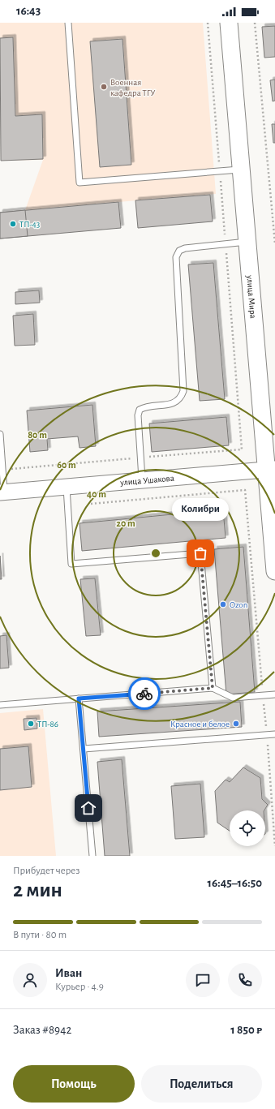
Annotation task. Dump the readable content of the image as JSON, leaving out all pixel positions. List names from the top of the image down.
{
  "streets": {
    "main road": ["улица Мира"],
    "street": ["улица Ушакова"]
  },
  "crossings": [
    ["улица Мира", "улица Ушакова"]
  ],
  "places": [
    "Военная кафедра ТГУ",
    "ТП-43",
    "Колибри",
    "Ozon",
    "ТП-86",
    "Красное и белое"
  ],
  "page": {
    "status": "16:43",
    "bubble": "Колибри",
    "heading": ["2 мин", "Прибудет через", "16:45–16:50"],
    "panel": [
      "Иван",
      "Курьер · 4.9",
      "Заказ #8942",
      "1 850 ₽"
    ],
    "bar": "В пути · 80 m",
    "buttons": ["Помощь", "Поделиться"]
  },
  "rings": [
    "80 m",
    "60 m",
    "40 m",
    "20 m"
  ]
}
